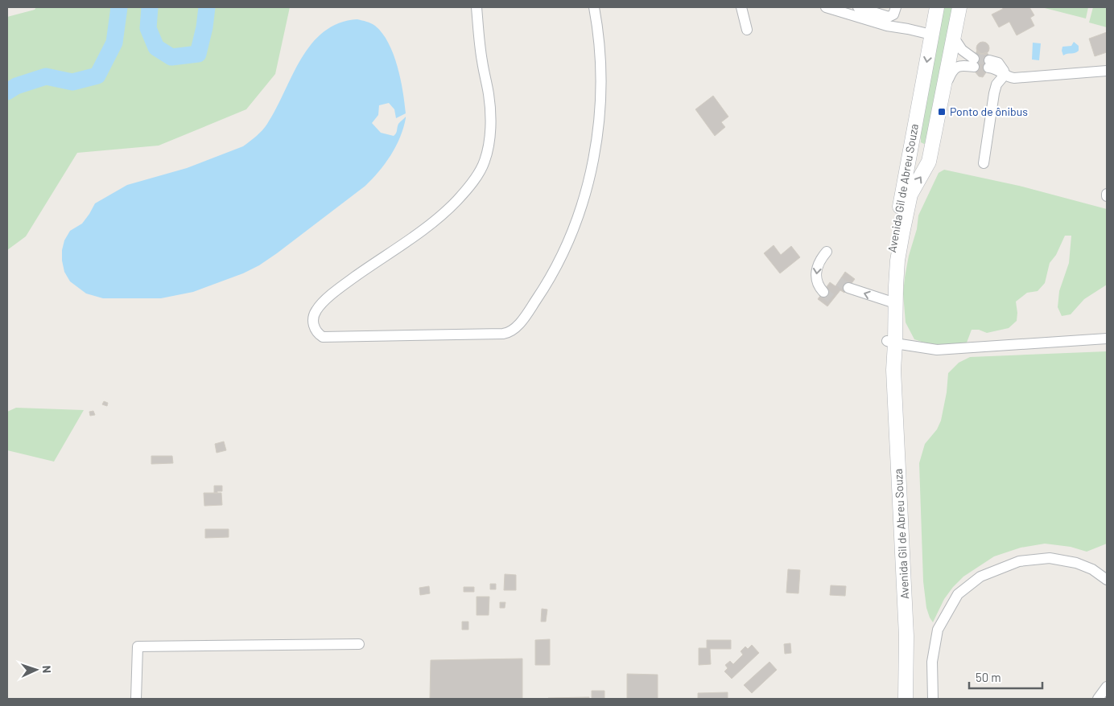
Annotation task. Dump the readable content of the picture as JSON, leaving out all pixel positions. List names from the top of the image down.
{
  "streets": {
    "street": ["Avenida Gil de Abreu Souza"]
  },
  "places": {
    "transit": ["Ponto de ônibus"]
  },
  "scale_bar": "50 m",
  "north": "right"
}
